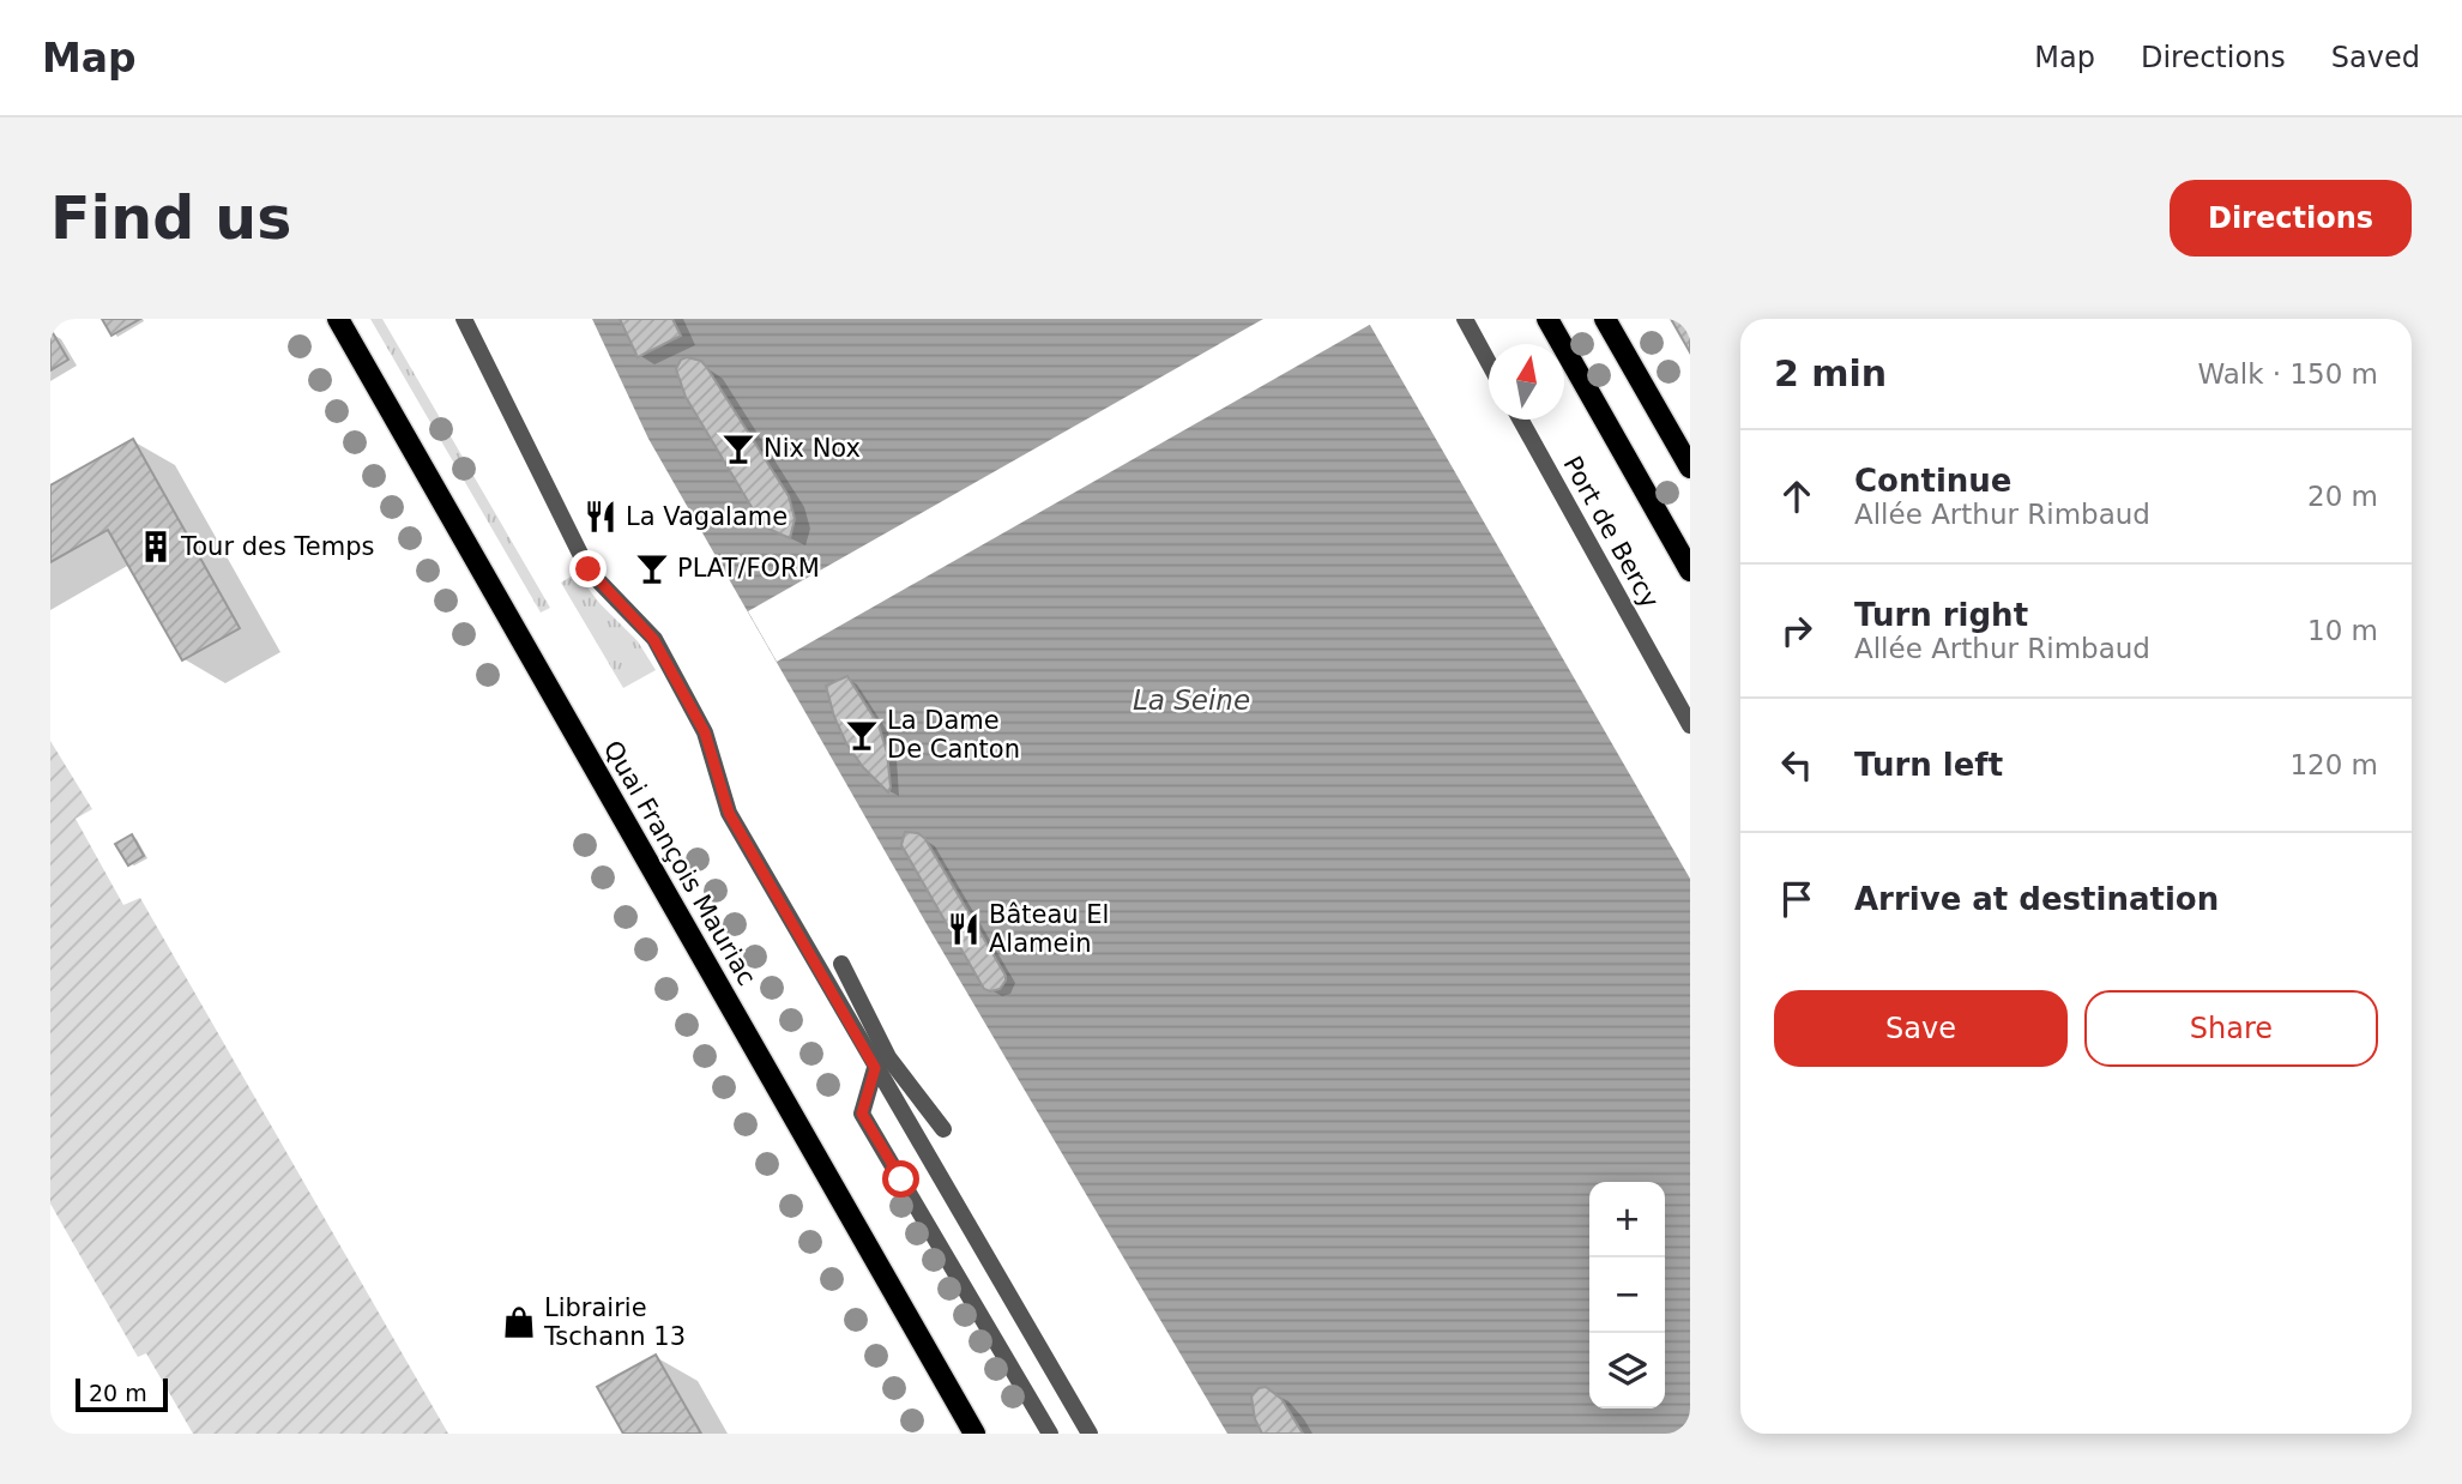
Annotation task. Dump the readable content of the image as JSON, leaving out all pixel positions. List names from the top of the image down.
{
  "streets": {
    "main road": ["Quai François Mauriac"],
    "street": ["Port de Bercy"]
  },
  "water": ["La Seine"],
  "places": {
    "bar": ["Nix Nox", "PLAT/FORM", "La Dame De Canton"],
    "restaurant": ["La Vagalame", "Bâteau El Alamein"],
    "building": ["Tour des Temps"],
    "shop": ["Librairie Tschann 13"]
  },
  "scale_bar": "20 m",
  "north": "top",
  "page": {
    "header": "Map",
    "nav": ["Map", "Directions", "Saved"],
    "buttons": [
      "Directions",
      ["Save", "Share"]
    ],
    "title": "Find us",
    "heading": ["2 min", "Walk · 150 m"],
    "list": [
      ["Continue", "Allée Arthur Rimbaud", "20 m"],
      ["Turn right", "Allée Arthur Rimbaud", "10 m"],
      ["Turn left", "120 m"],
      "Arrive at destination"
    ],
    "map_buttons": ["+", "−"],
    "scale": "20 m"
  }
}
